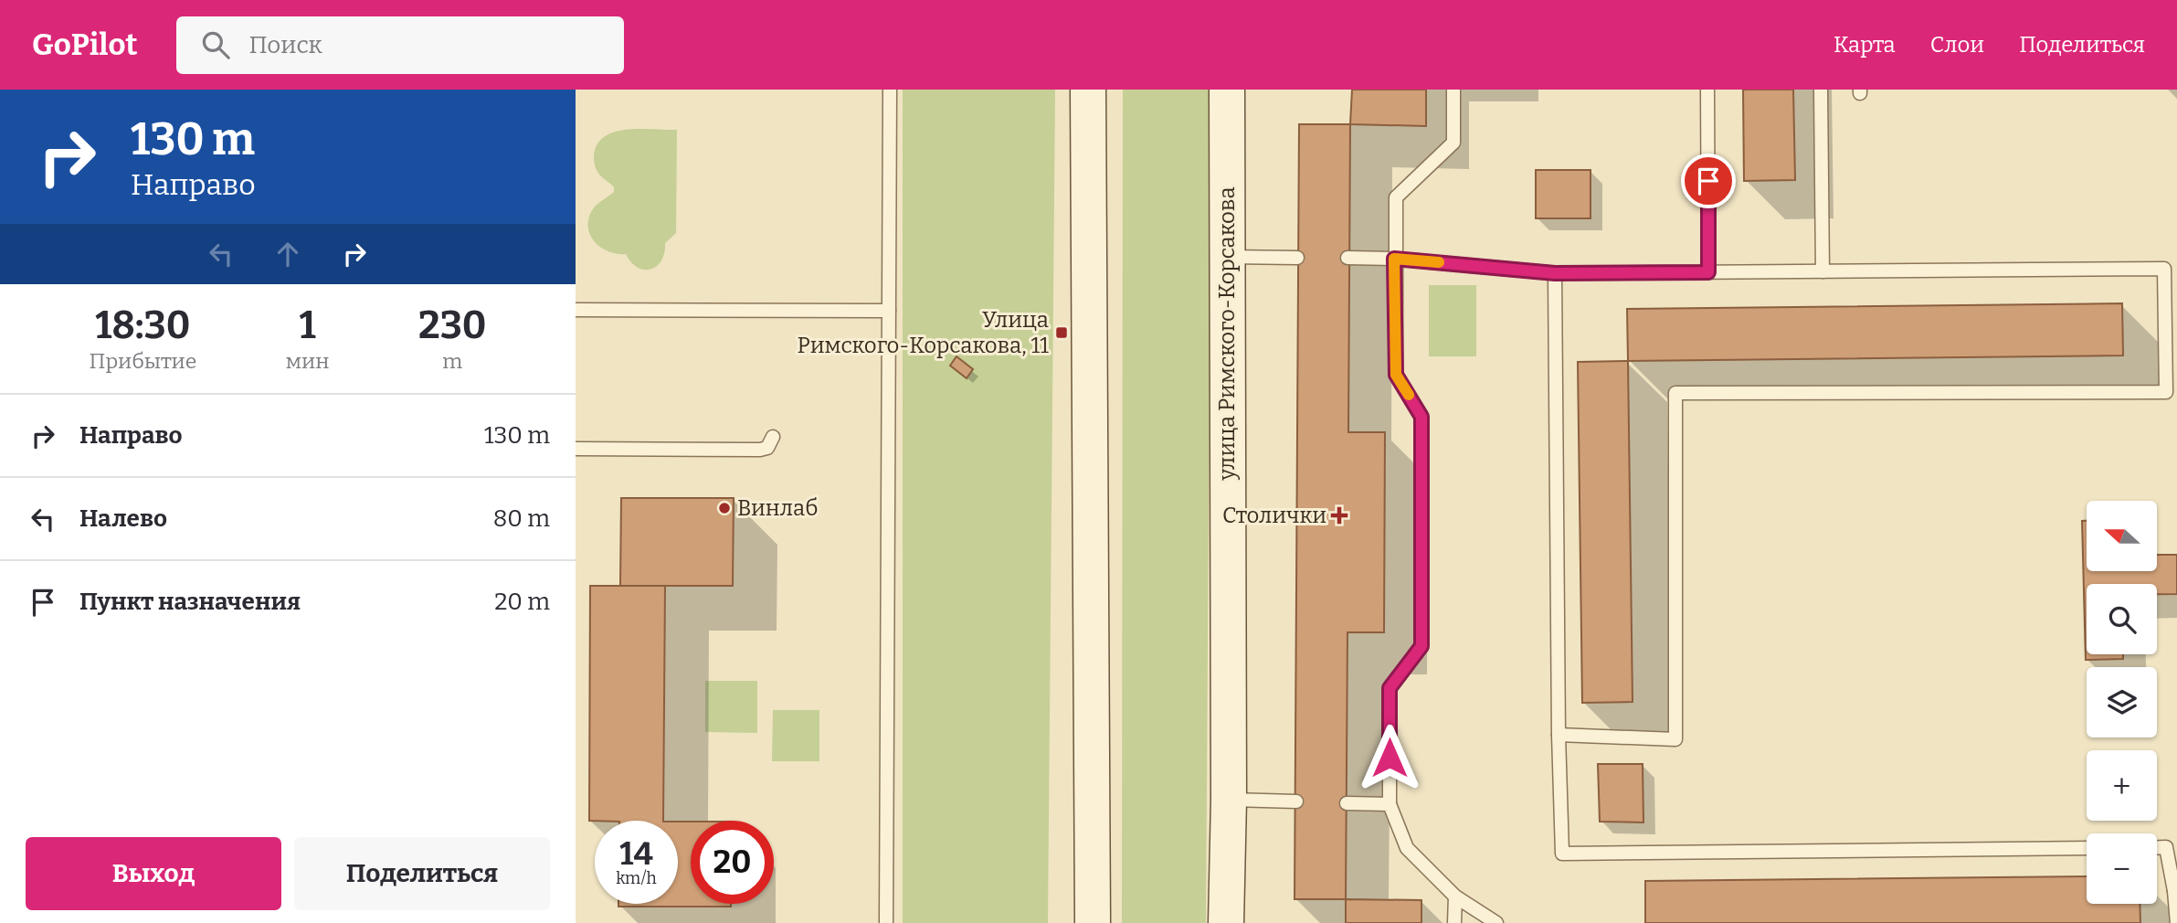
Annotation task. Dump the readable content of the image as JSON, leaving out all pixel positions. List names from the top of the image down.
{
  "streets": {
    "street": ["улица Римского-Корсакова"]
  },
  "places": {
    "transit": ["Улица Римского-Корсакова, 11"],
    "other": ["Винлаб"],
    "health": ["Столички"]
  },
  "north": "left",
  "page": {
    "header": "GoPilot",
    "search": "Поиск",
    "nav": ["Карта", "Слои", "Поделиться"],
    "turn": ["130 m", "Направо"],
    "eta": [
      "18:30",
      "Прибытие",
      "1",
      "мин",
      "230",
      "m"
    ],
    "list": [
      {
        "name": "Направо",
        "value": "130 m"
      },
      {
        "name": "Налево",
        "value": "80 m"
      },
      {
        "name": "Пункт назначения",
        "value": "20 m"
      }
    ],
    "map_buttons": ["+", "−"],
    "speed": "14 km/h",
    "limit": "20",
    "buttons": ["Выход", "Поделиться"]
  }
}
